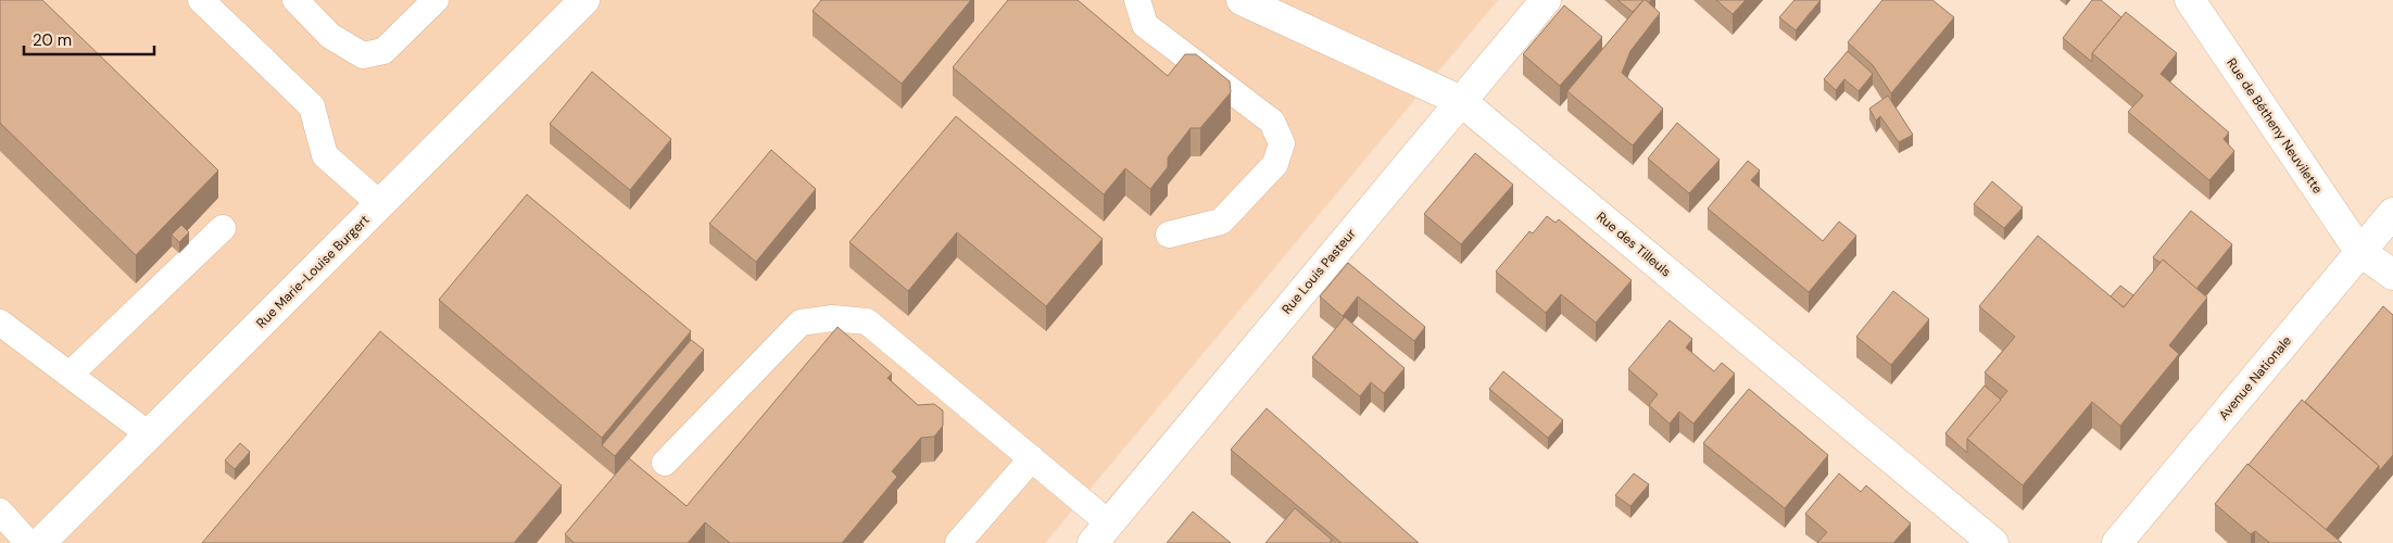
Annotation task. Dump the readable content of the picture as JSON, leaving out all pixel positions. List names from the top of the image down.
{
  "streets": {
    "street": [
      "Rue de Bétheny Neuvilette",
      "Rue des Tilleuls",
      "Rue Marie-Louise Burgert",
      "Rue Louis Pasteur",
      "Avenue Nationale"
    ]
  },
  "crossings": [
    ["Rue de Bétheny Neuvilette", "Avenue Nationale"],
    ["Rue des Tilleuls", "Rue Louis Pasteur"]
  ],
  "scale_bar": "20 m"
}
